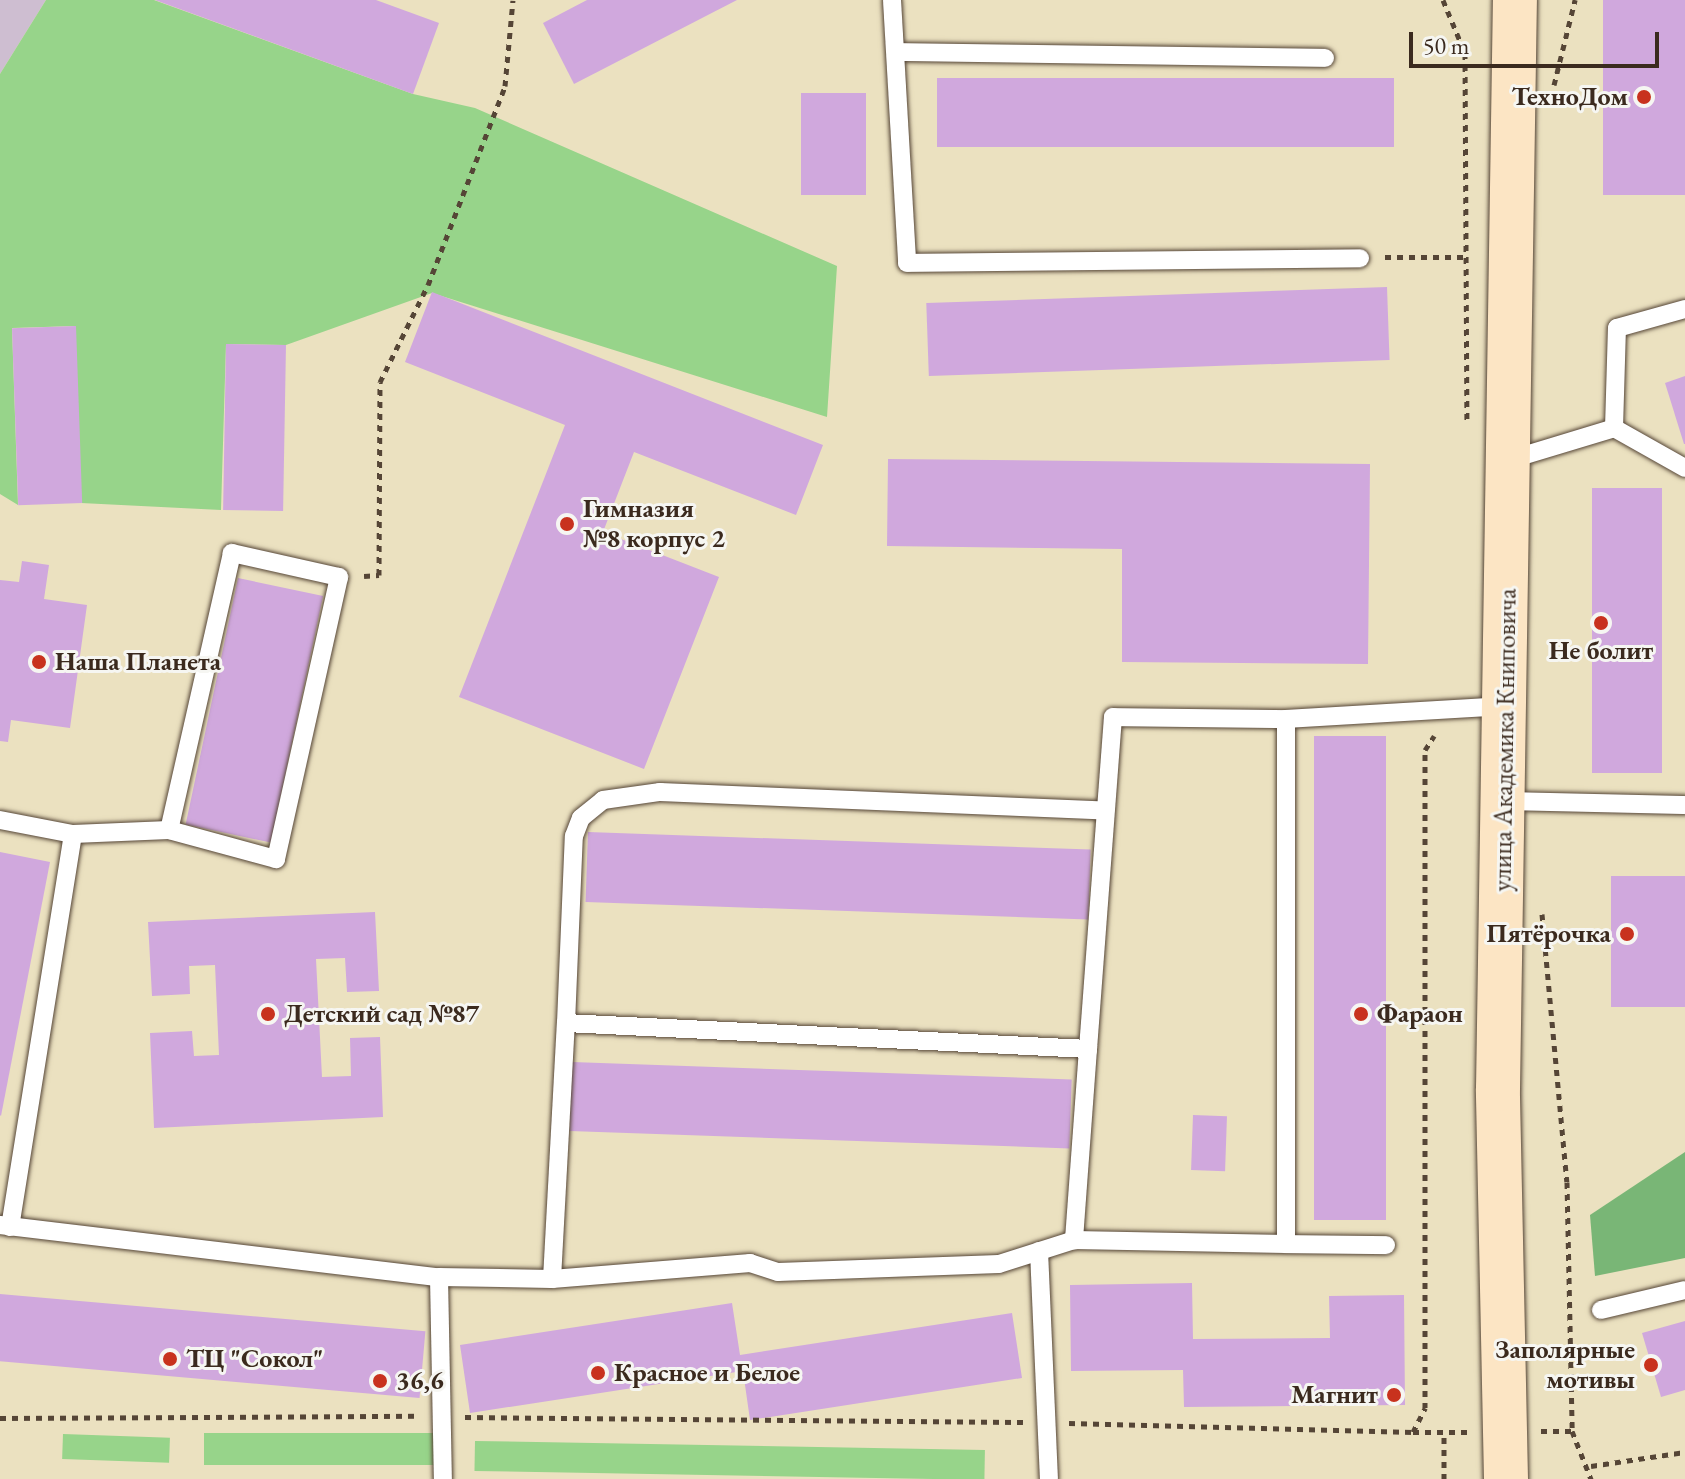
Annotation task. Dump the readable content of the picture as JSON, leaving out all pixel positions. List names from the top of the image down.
{
  "streets": {
    "main road": ["улица Академика Книповича"]
  },
  "places": [
    "ТехноДом",
    "Гимназия №8 корпус 2",
    "Не болит",
    "Наша Планета",
    "Пятёрочка",
    "Детский сад №87",
    "Фараон",
    "ТЦ \"Сокол\"",
    "Заполярные мотивы",
    "Красное и Белое",
    "36,6",
    "Магнит"
  ],
  "scale_bar": "50 m"
}
